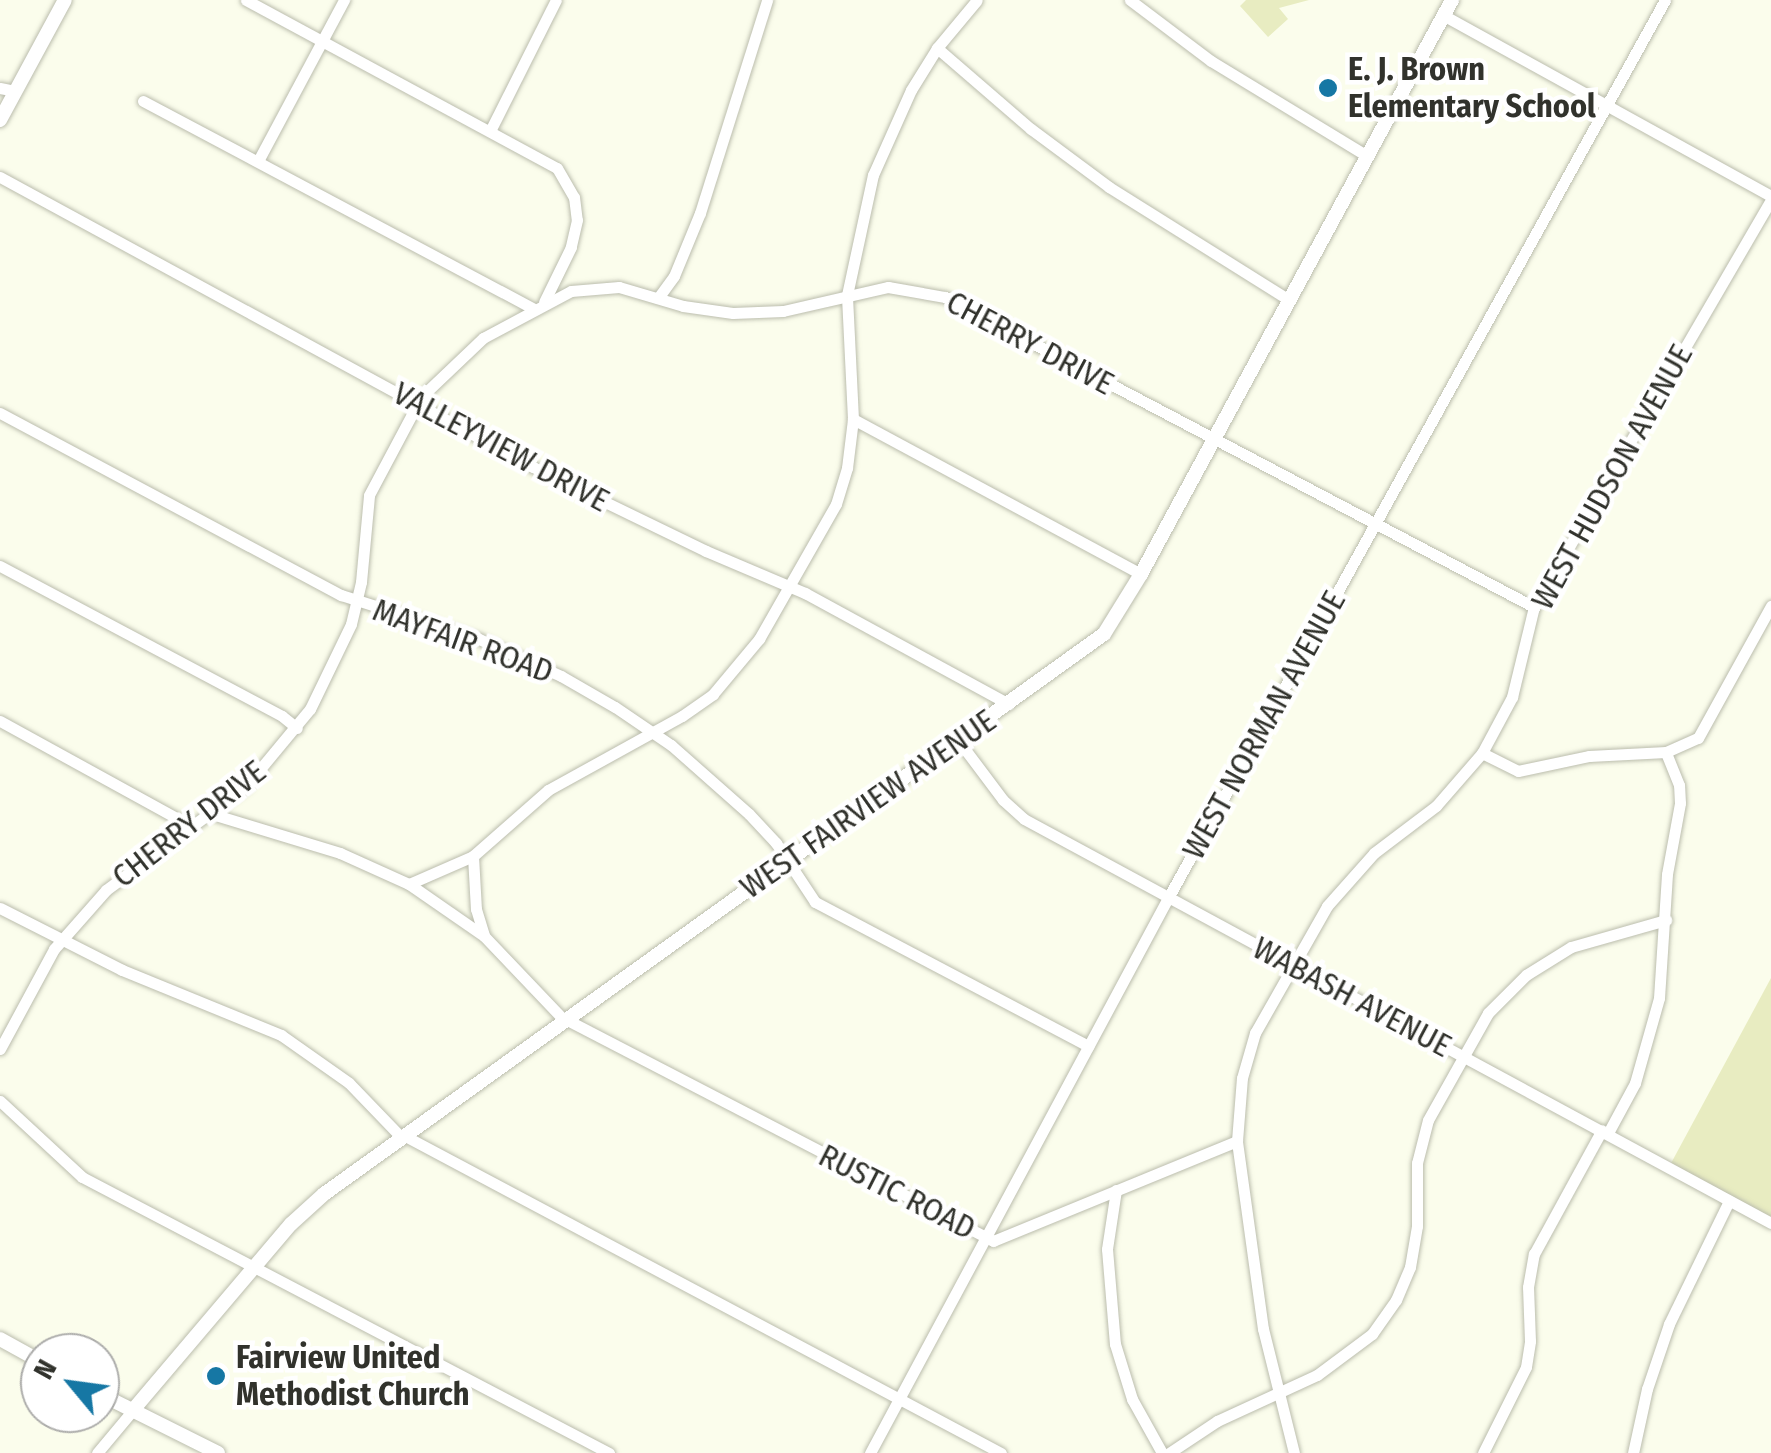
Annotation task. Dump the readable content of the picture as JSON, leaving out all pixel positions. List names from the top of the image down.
{
  "streets": {
    "street": [
      "CHERRY DRIVE",
      "VALLEYVIEW DRIVE",
      "WEST HUDSON AVENUE",
      "MAYFAIR ROAD",
      "WEST NORMAN AVENUE",
      "WEST FAIRVIEW AVENUE",
      "WABASH AVENUE",
      "RUSTIC ROAD"
    ]
  },
  "crossings": [
    ["CHERRY DRIVE", "VALLEYVIEW DRIVE"],
    ["CHERRY DRIVE", "WEST HUDSON AVENUE"],
    ["CHERRY DRIVE", "MAYFAIR ROAD"],
    ["CHERRY DRIVE", "WEST NORMAN AVENUE"],
    ["CHERRY DRIVE", "WEST FAIRVIEW AVENUE"],
    ["CHERRY DRIVE", "RUSTIC ROAD"],
    ["VALLEYVIEW DRIVE", "WEST FAIRVIEW AVENUE"],
    ["WEST HUDSON AVENUE", "WABASH AVENUE"],
    ["WEST HUDSON AVENUE", "RUSTIC ROAD"],
    ["MAYFAIR ROAD", "WEST NORMAN AVENUE"],
    ["MAYFAIR ROAD", "WEST FAIRVIEW AVENUE"],
    ["WEST NORMAN AVENUE", "WABASH AVENUE"],
    ["WEST NORMAN AVENUE", "RUSTIC ROAD"],
    ["WEST FAIRVIEW AVENUE", "WABASH AVENUE"],
    ["WEST FAIRVIEW AVENUE", "RUSTIC ROAD"]
  ],
  "places": ["E. J. Brown Elementary School", "Fairview United Methodist Church"],
  "north": "top left"
}
